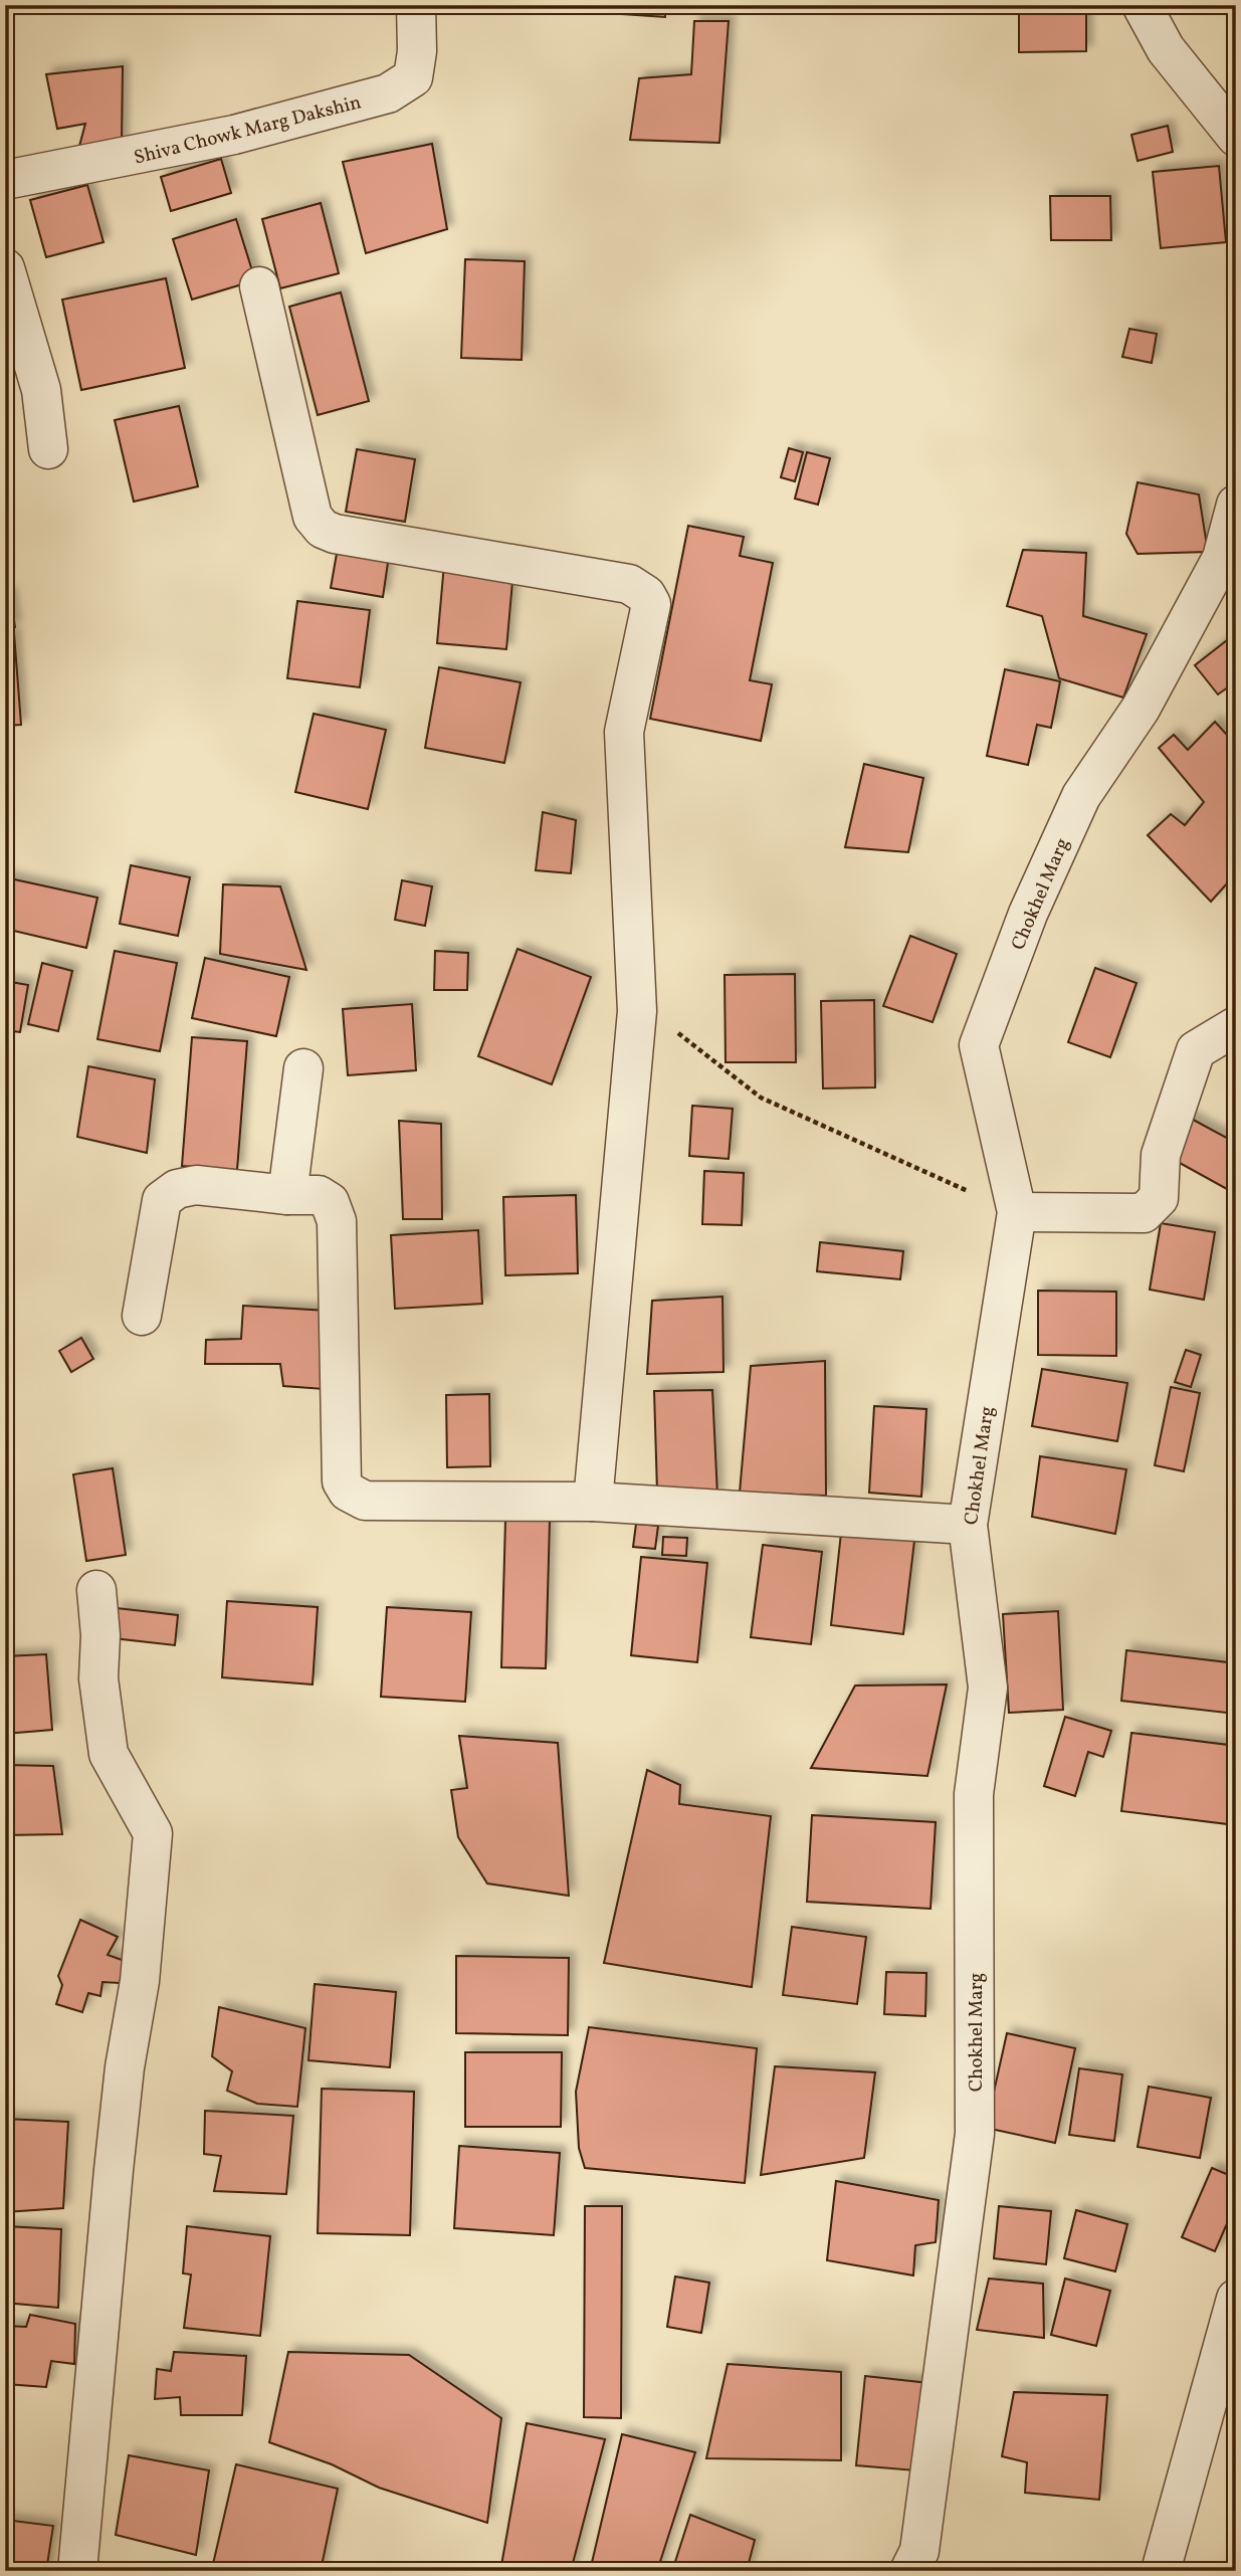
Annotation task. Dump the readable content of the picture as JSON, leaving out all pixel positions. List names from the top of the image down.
{
  "streets": {
    "street": ["Shiva Chowk Marg Dakshin", "Chokhel Marg"]
  }
}
